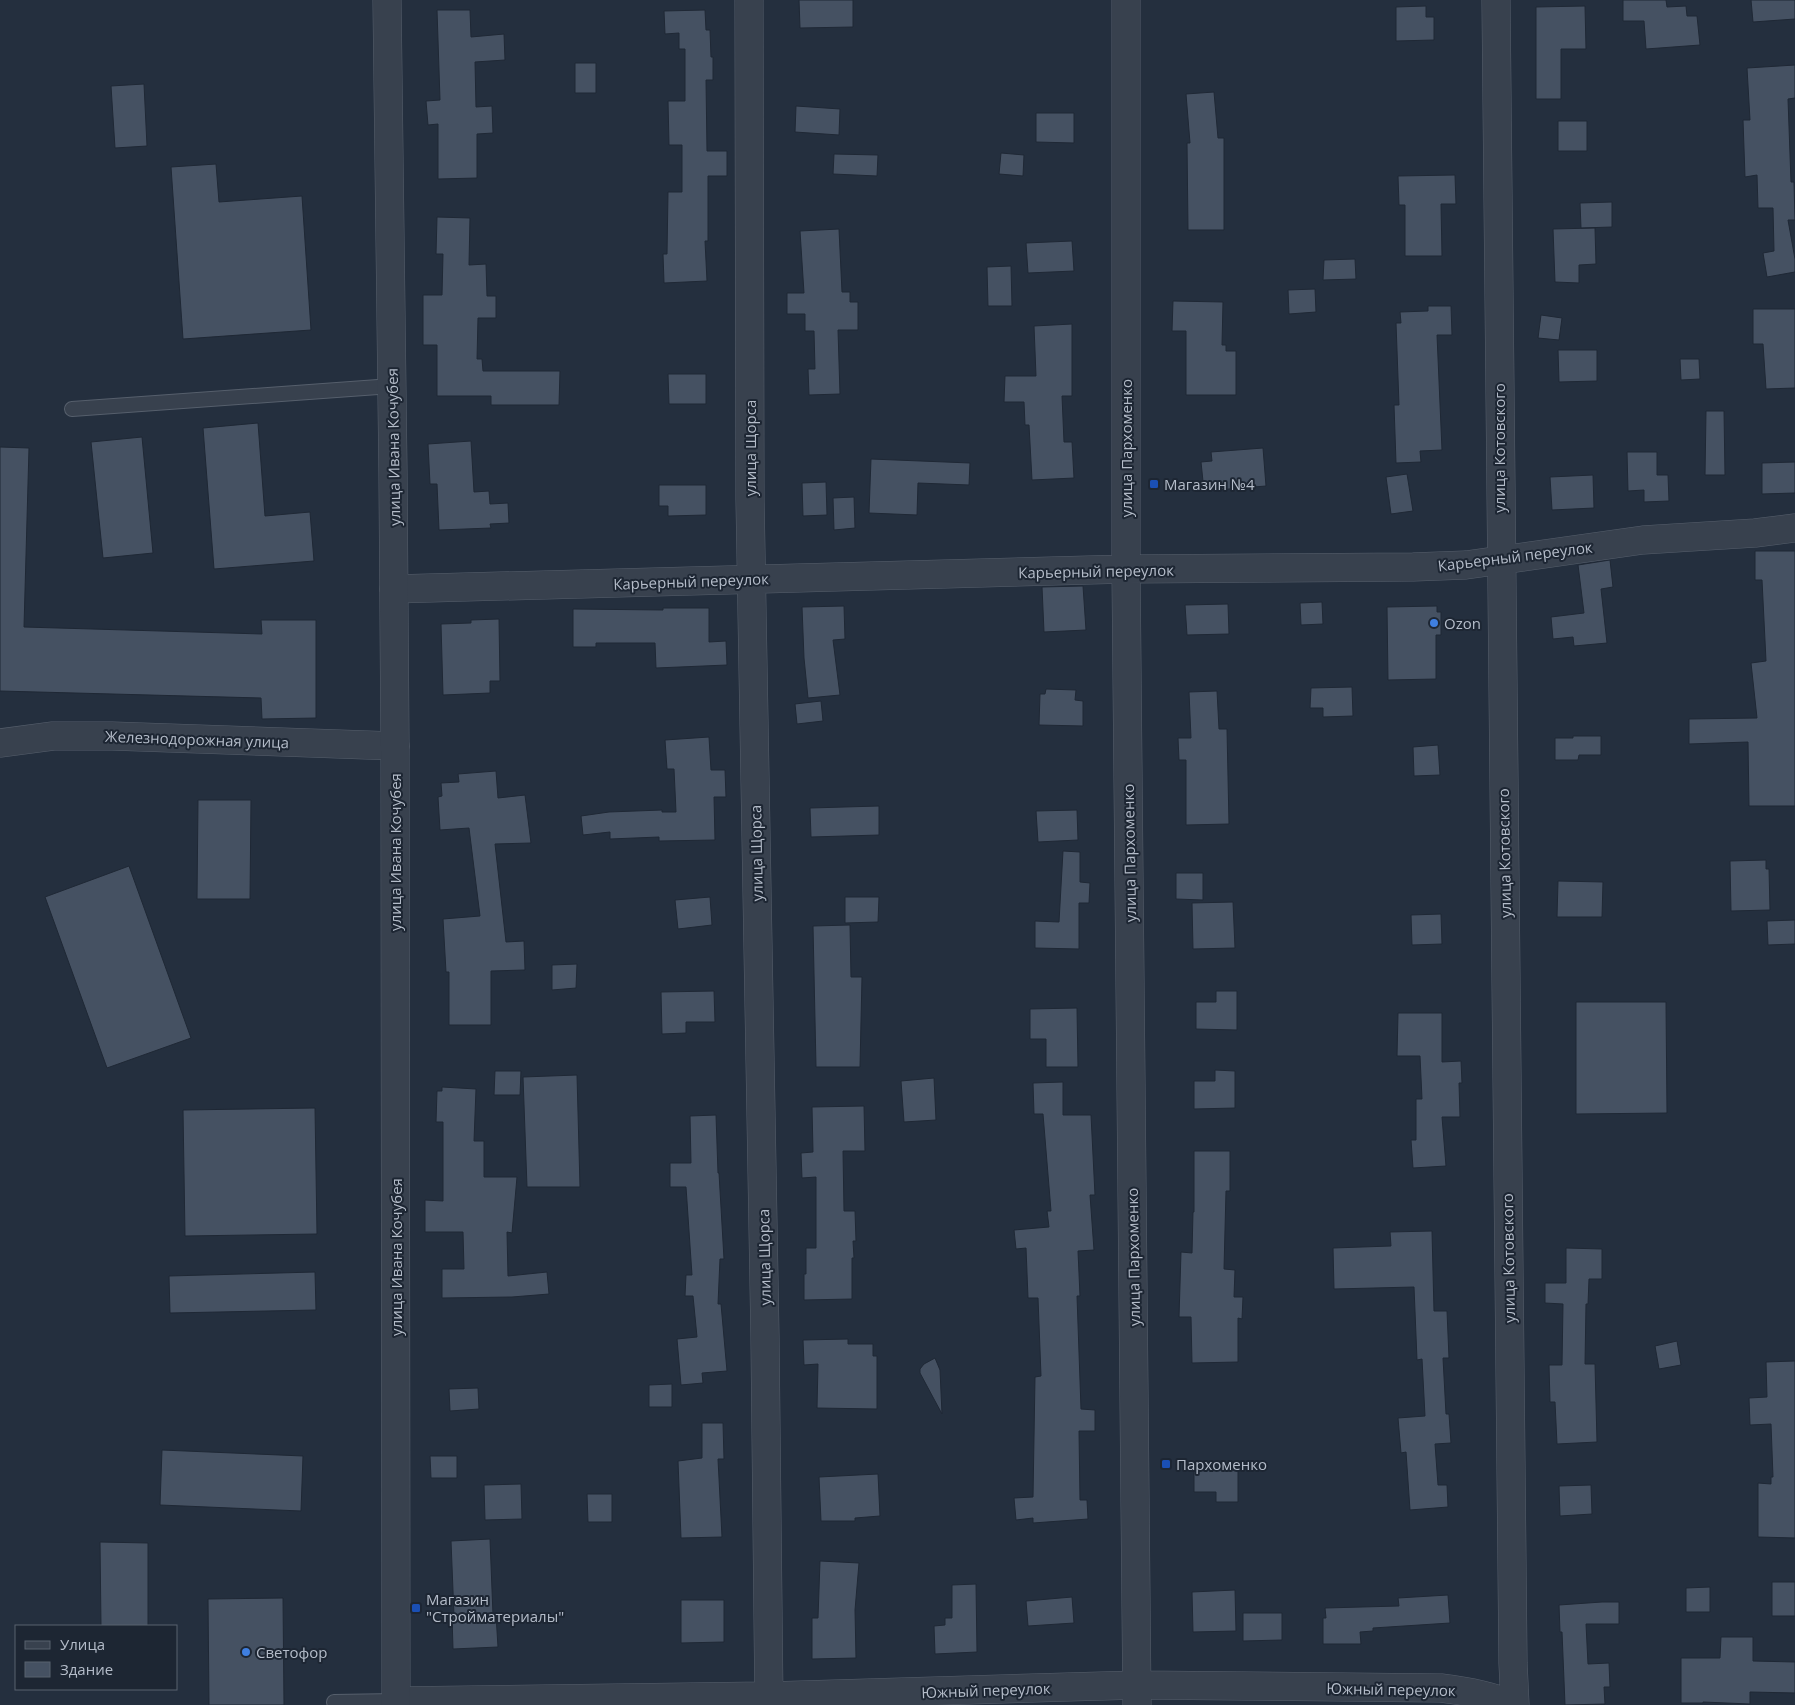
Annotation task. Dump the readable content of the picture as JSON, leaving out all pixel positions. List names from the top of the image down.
{
  "streets": {
    "street": [
      "улица Ивана Кочубея",
      "улица Щорса",
      "улица Пархоменко",
      "улица Котовского",
      "Карьерный переулок",
      "Железнодорожная улица",
      "Южный переулок"
    ]
  },
  "crossings": [
    ["улица Ивана Кочубея", "Карьерный переулок"],
    ["улица Ивана Кочубея", "Железнодорожная улица"],
    ["улица Ивана Кочубея", "Южный переулок"],
    ["улица Щорса", "Карьерный переулок"],
    ["улица Щорса", "Южный переулок"],
    ["улица Пархоменко", "Карьерный переулок"],
    ["улица Пархоменко", "Южный переулок"],
    ["улица Котовского", "Карьерный переулок"],
    ["улица Котовского", "Южный переулок"]
  ],
  "places": {
    "transit": ["Магазин №4", "Пархоменко", "Магазин \"Стройматериалы\""],
    "other": ["Ozon", "Светофор"]
  },
  "legend": ["Улица", "Здание"]
}
